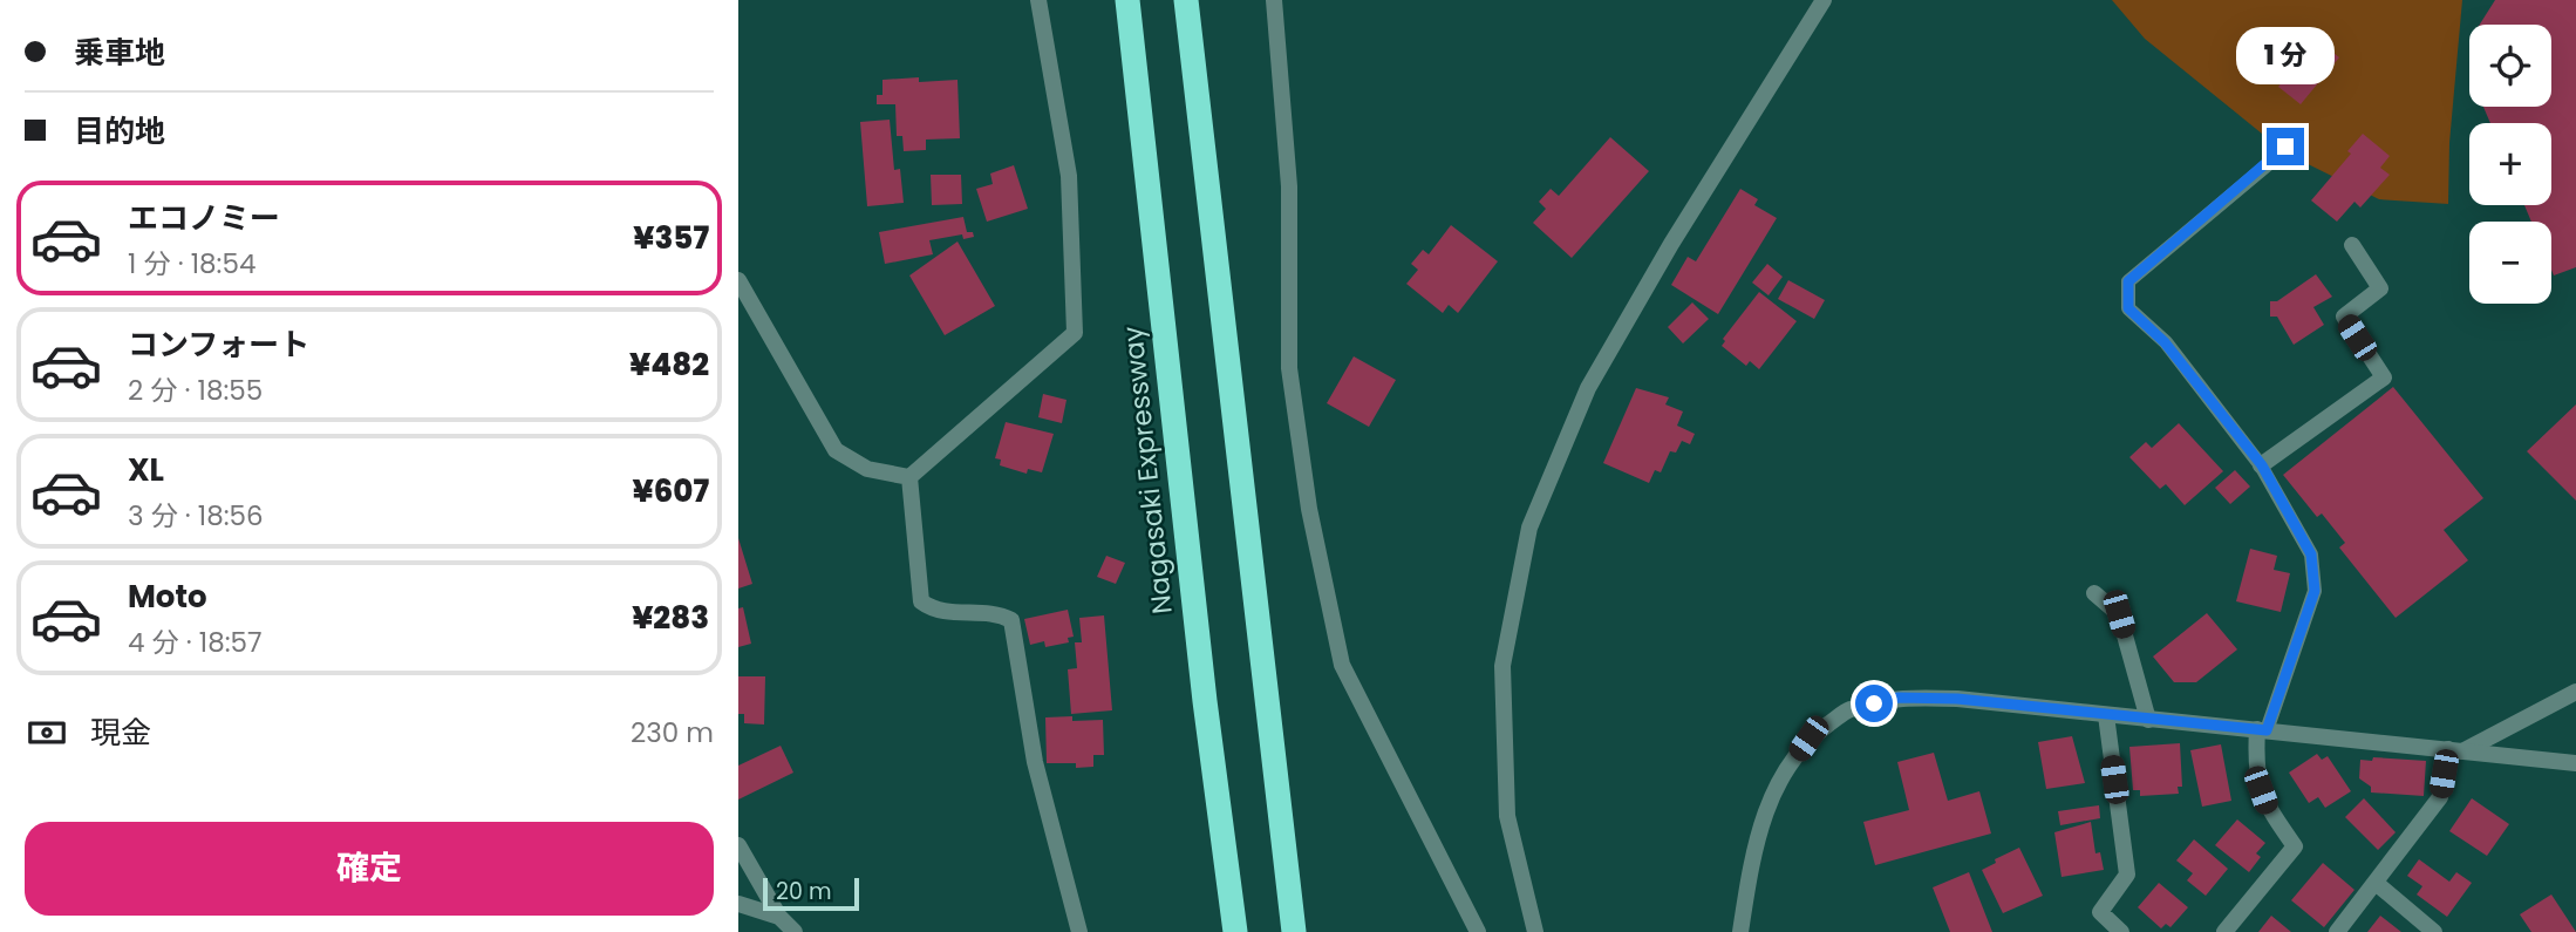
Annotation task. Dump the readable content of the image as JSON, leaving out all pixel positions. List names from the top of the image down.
{
  "streets": {
    "highway": ["Nagasaki Expressway"]
  },
  "scale_bar": "20 m",
  "page": {
    "banner": ["乗車地", "目的地"],
    "map_buttons": ["+", "−"],
    "bubble": "1 分",
    "list": [
      {
        "name": "エコノミー",
        "note": "1 分 · 18:54",
        "value": "¥357"
      },
      {
        "name": "コンフォート",
        "note": "2 分 · 18:55",
        "value": "¥482"
      },
      {
        "name": "XL",
        "note": "3 分 · 18:56",
        "value": "¥607"
      },
      {
        "name": "Moto",
        "note": "4 分 · 18:57",
        "value": "¥283"
      }
    ],
    "pay": ["現金", "230 m"],
    "buttons": "確定",
    "scale": "20 m"
  }
}
